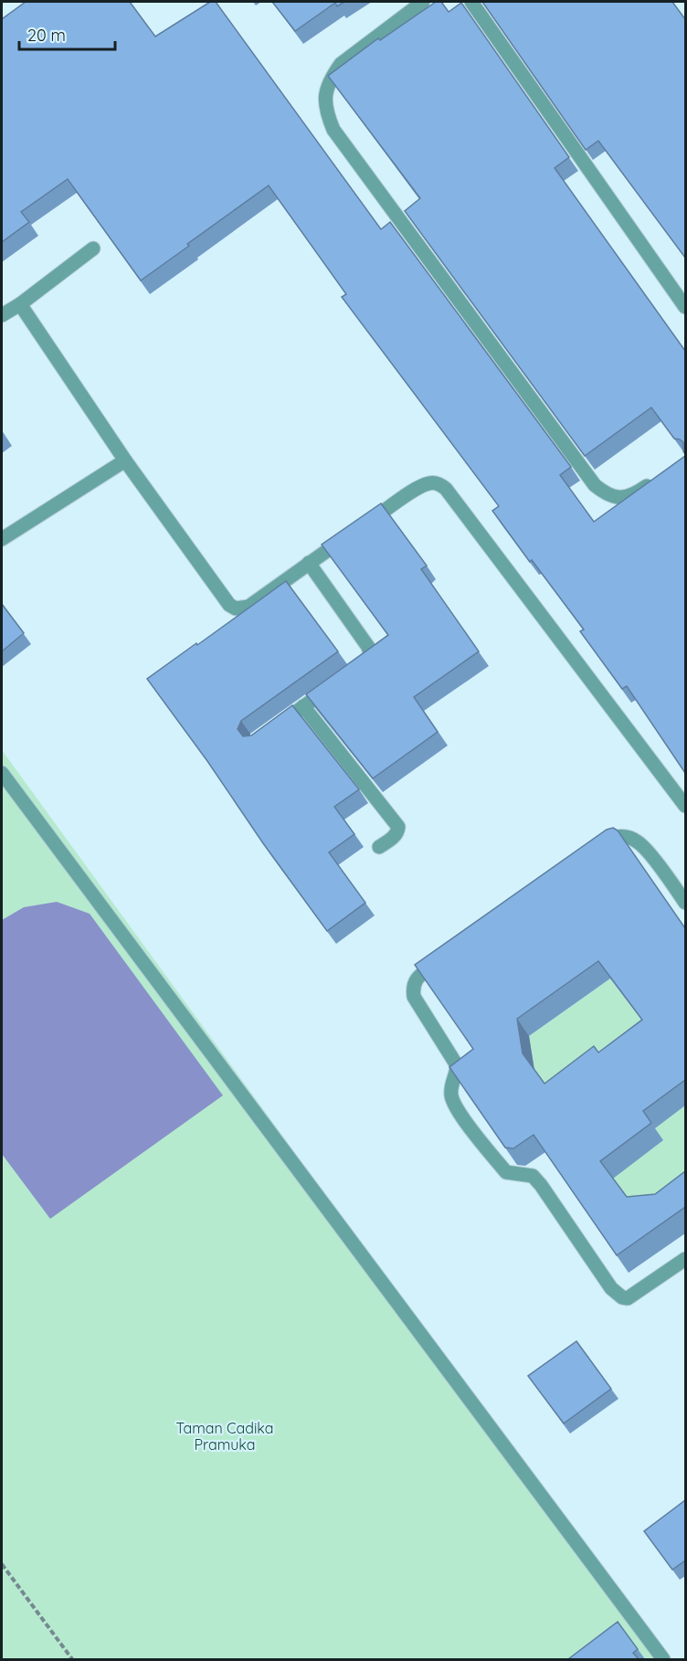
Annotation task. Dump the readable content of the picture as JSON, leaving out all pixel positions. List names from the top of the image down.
{
  "parks": ["Taman Cadika Pramuka"],
  "scale_bar": "20 m"
}
